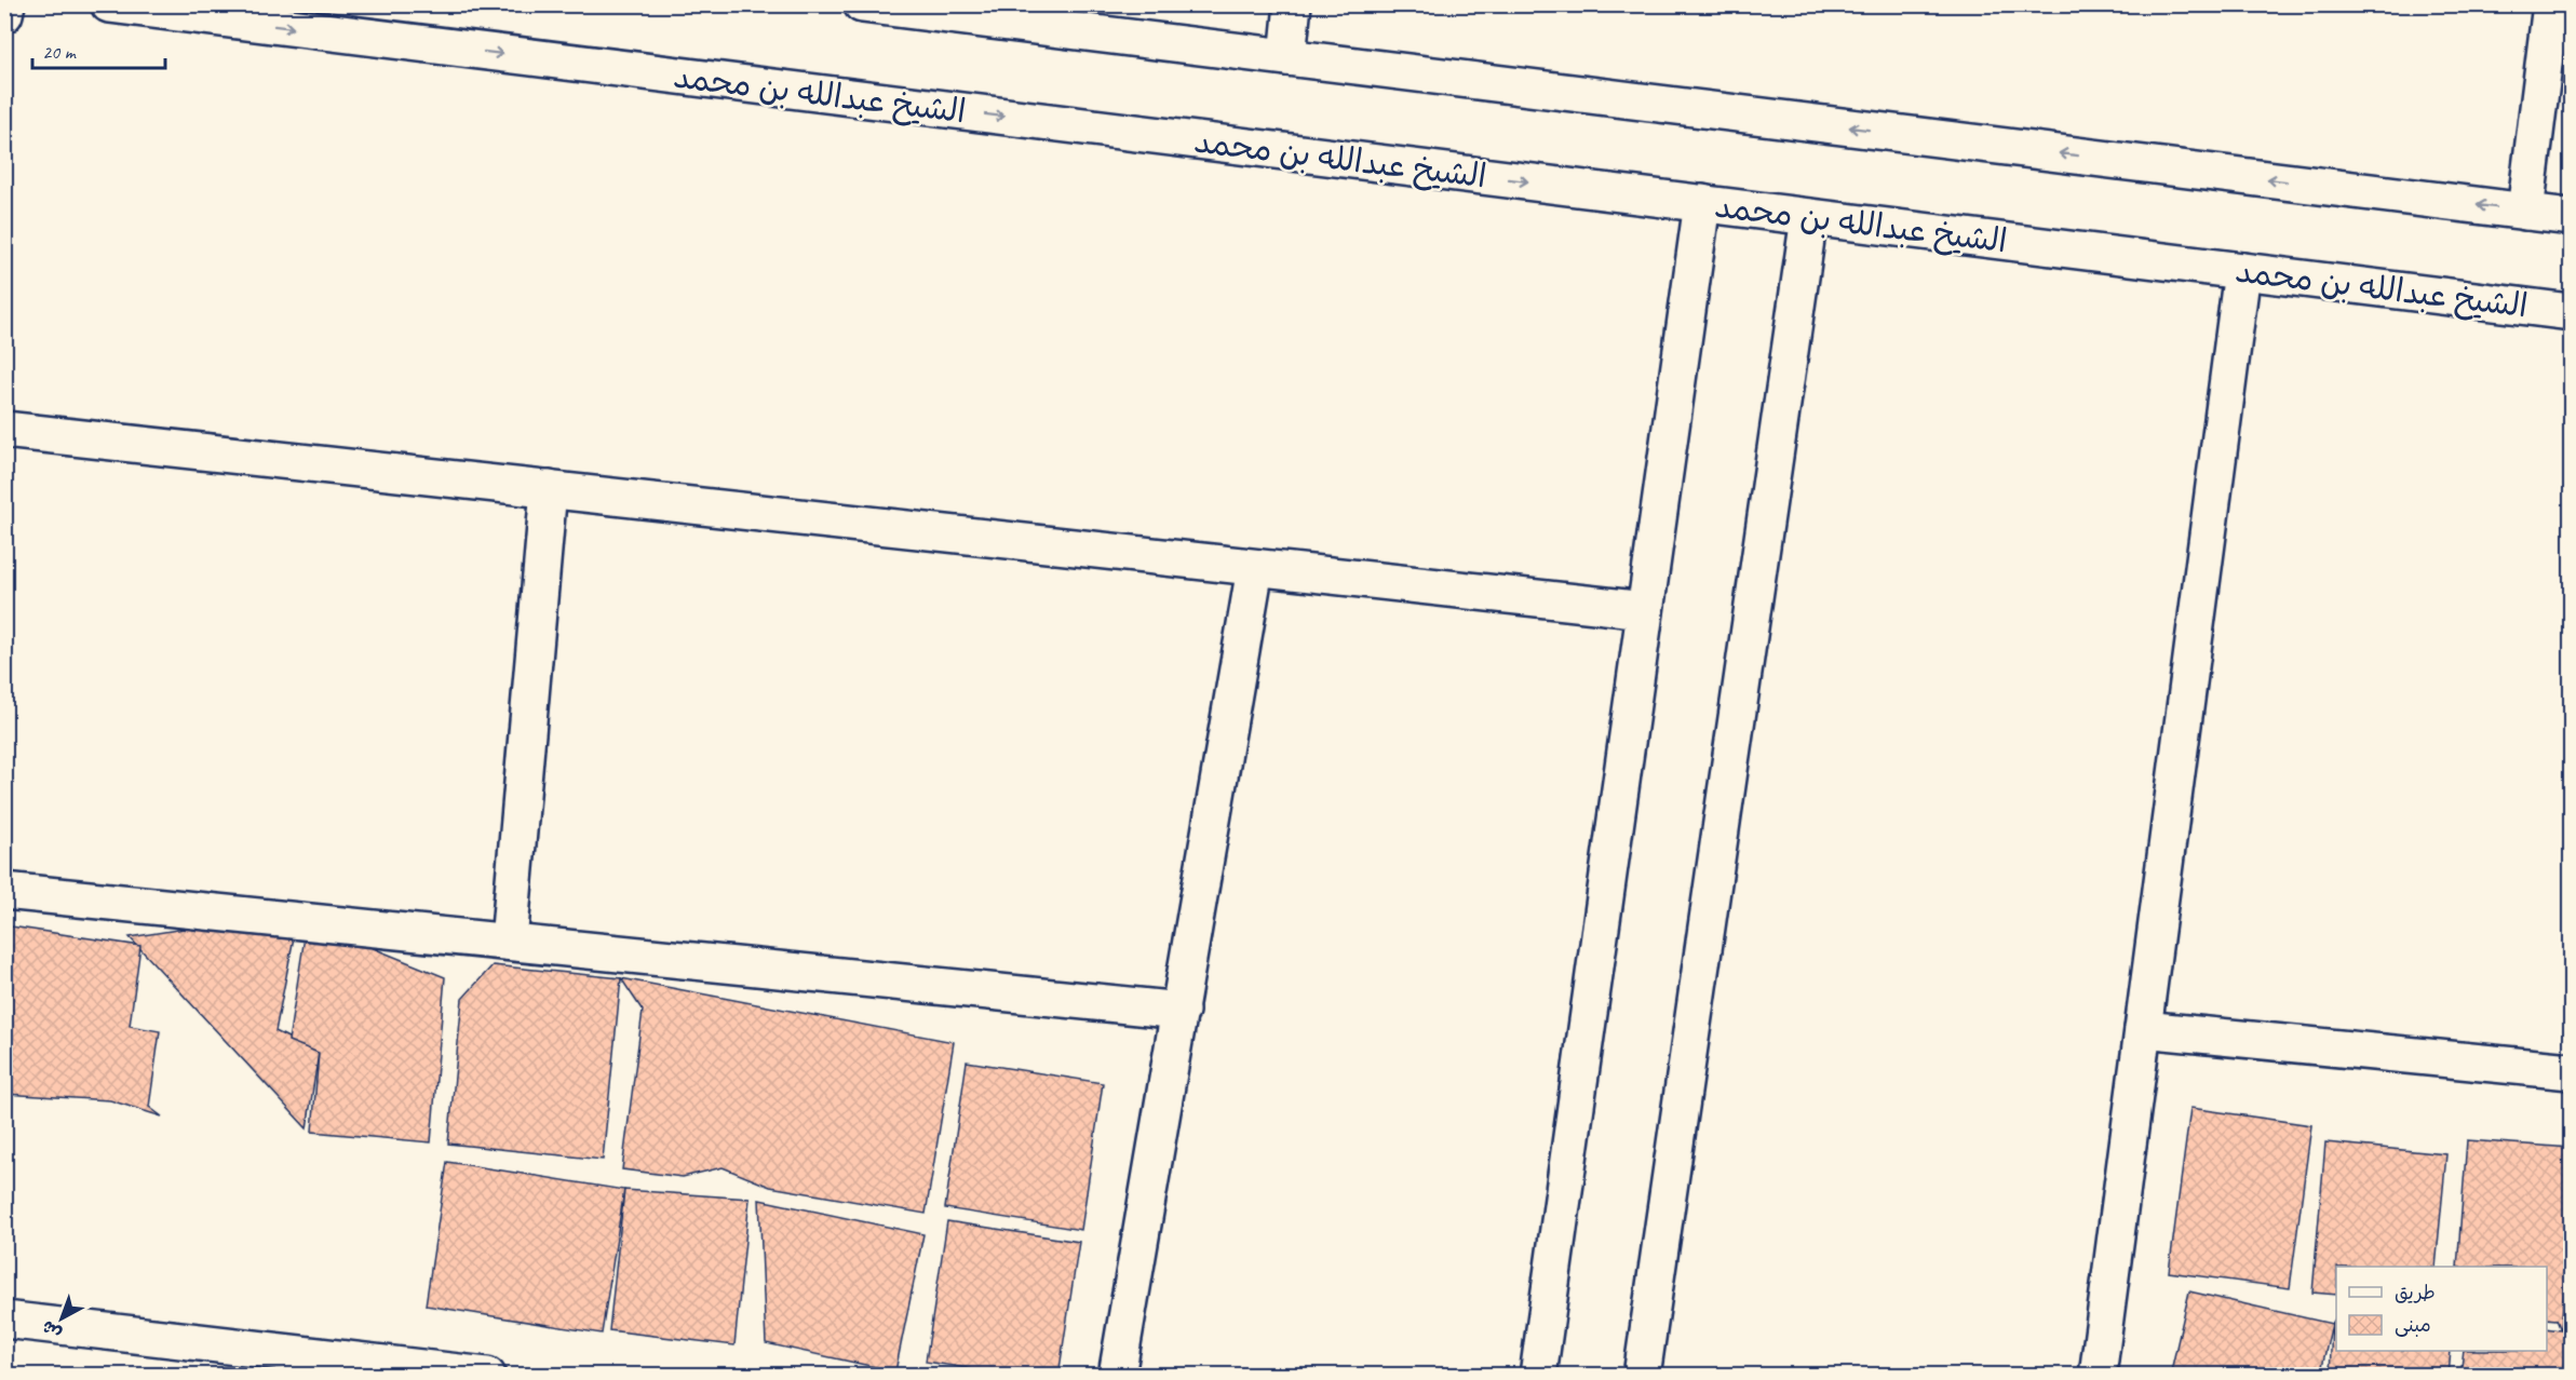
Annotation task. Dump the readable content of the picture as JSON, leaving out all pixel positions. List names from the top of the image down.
{
  "streets": {
    "street": ["الشيخ عبدالله بن محمد"]
  },
  "legend": ["طريق", "مبنى"],
  "scale_bar": "20 m",
  "north": "bottom left"
}
